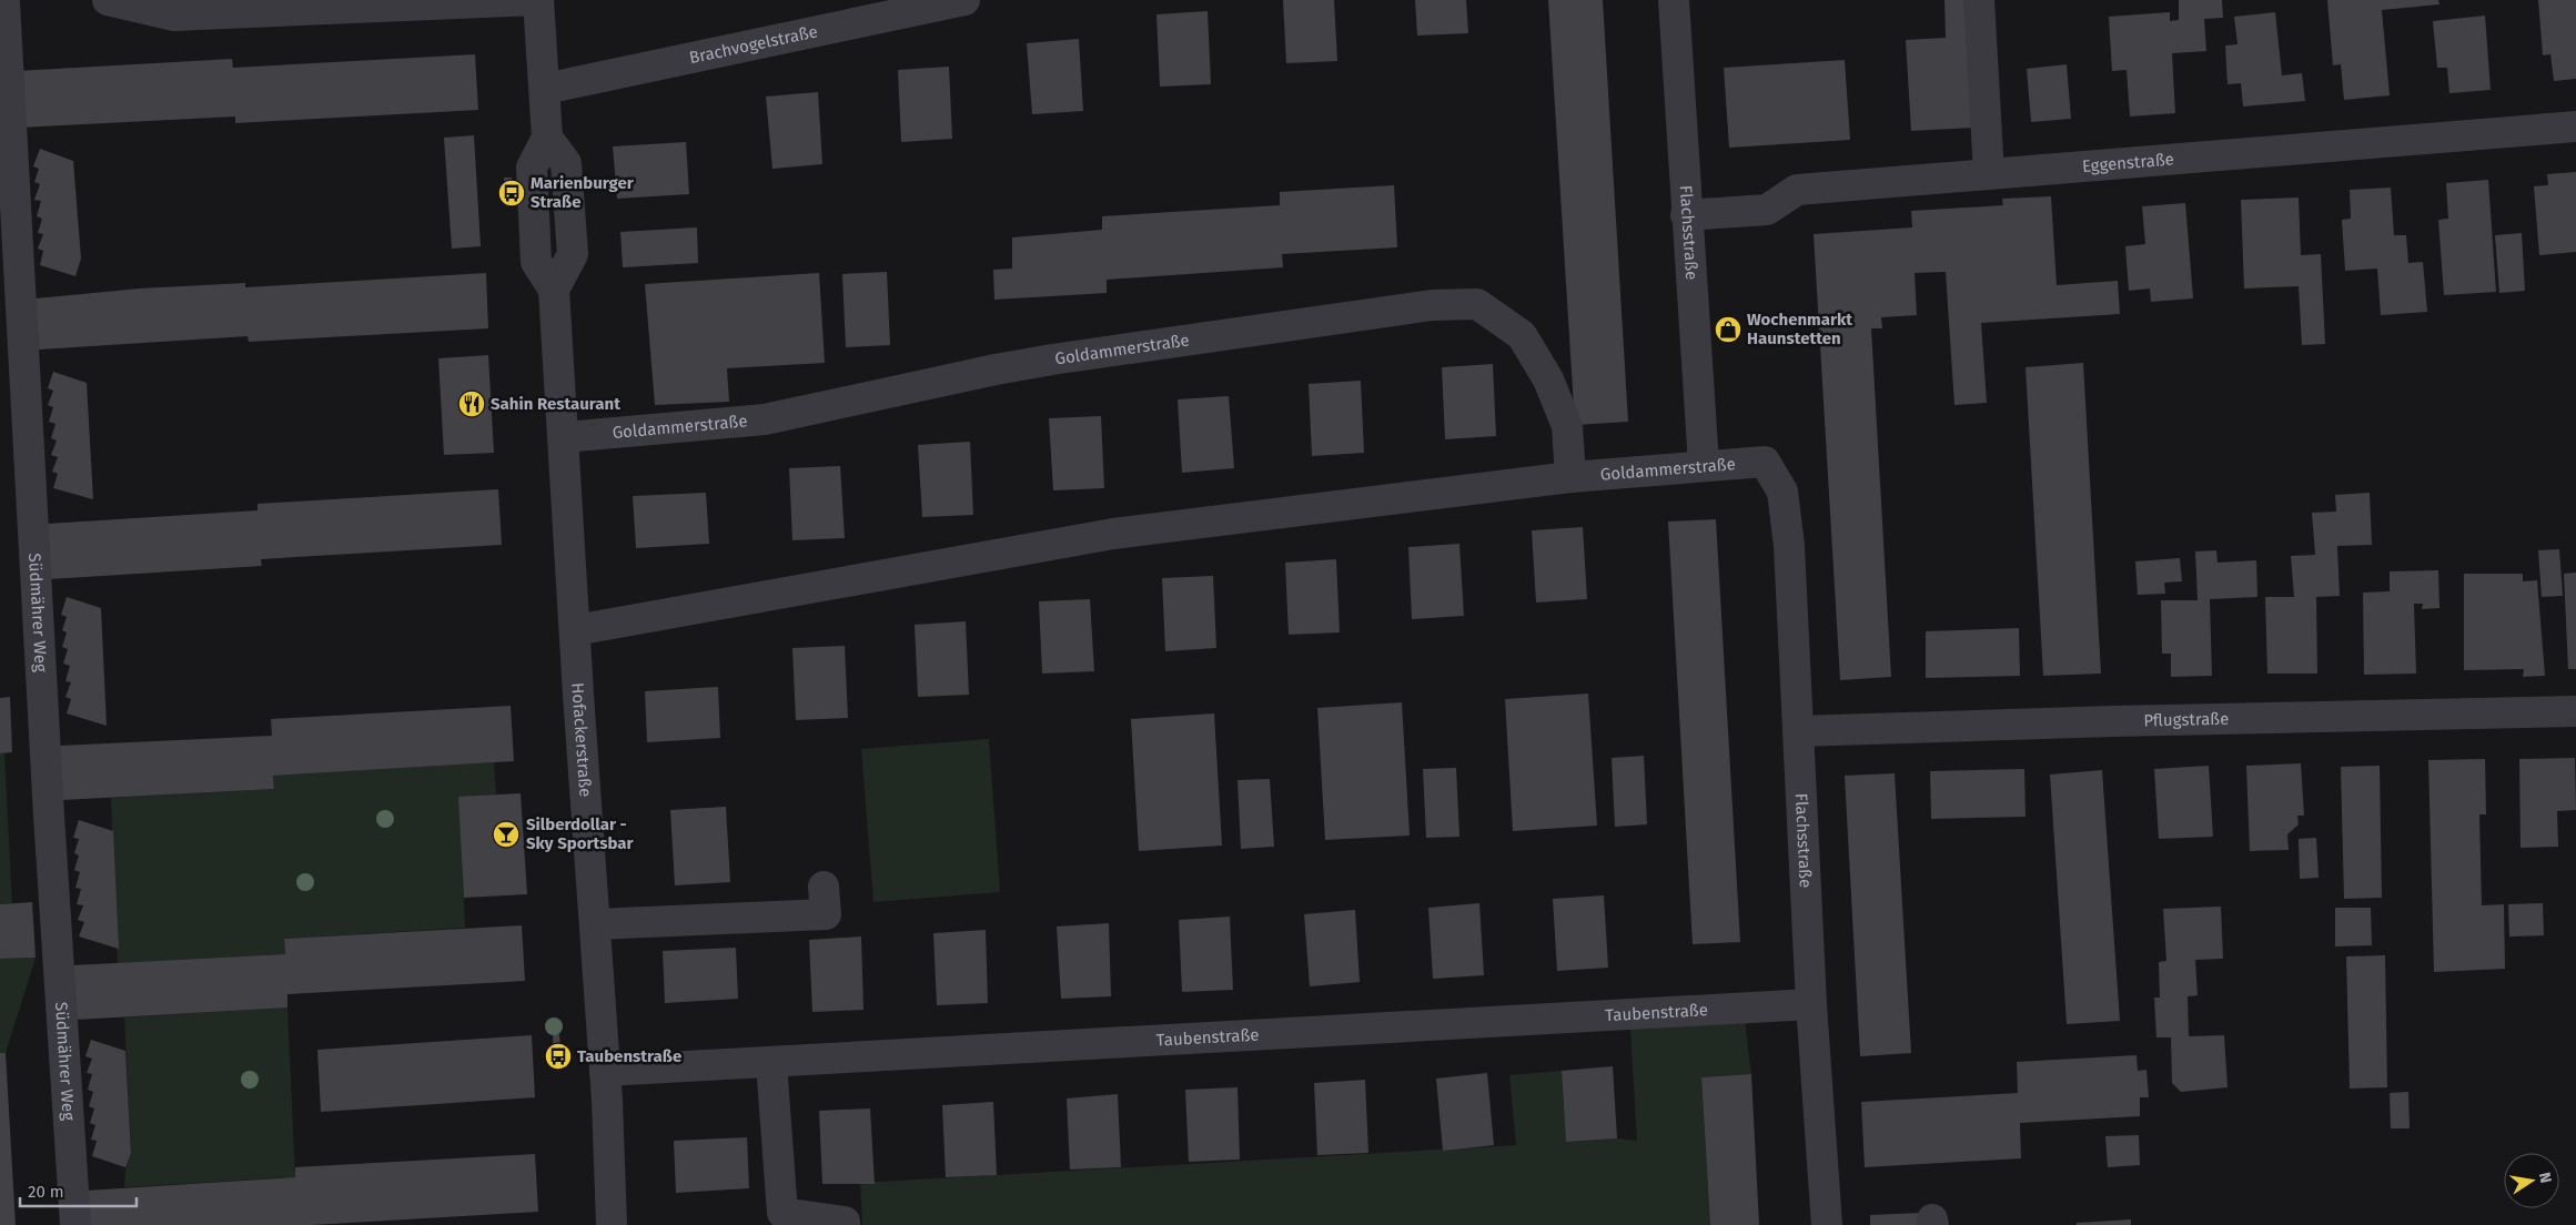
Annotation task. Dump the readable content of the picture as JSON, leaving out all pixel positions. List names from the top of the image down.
{
  "streets": {
    "street": [
      "Brachvogelstraße",
      "Eggenstraße",
      "Flachsstraße",
      "Goldammerstraße",
      "Südmährer Weg",
      "Pflugstraße",
      "Hofackerstraße",
      "Taubenstraße"
    ]
  },
  "crossings": [
    ["Brachvogelstraße", "Hofackerstraße"],
    ["Eggenstraße", "Flachsstraße"],
    ["Flachsstraße", "Goldammerstraße"],
    ["Flachsstraße", "Pflugstraße"],
    ["Flachsstraße", "Taubenstraße"],
    ["Goldammerstraße", "Hofackerstraße"],
    ["Hofackerstraße", "Taubenstraße"]
  ],
  "places": {
    "bus stop": ["Marienburger Straße", "Taubenstraße"],
    "shop": ["Wochenmarkt Haunstetten"],
    "restaurant": ["Sahin Restaurant"],
    "bar": ["Silberdollar - Sky Sportsbar"]
  },
  "scale_bar": "20 m",
  "north": "right"
}
